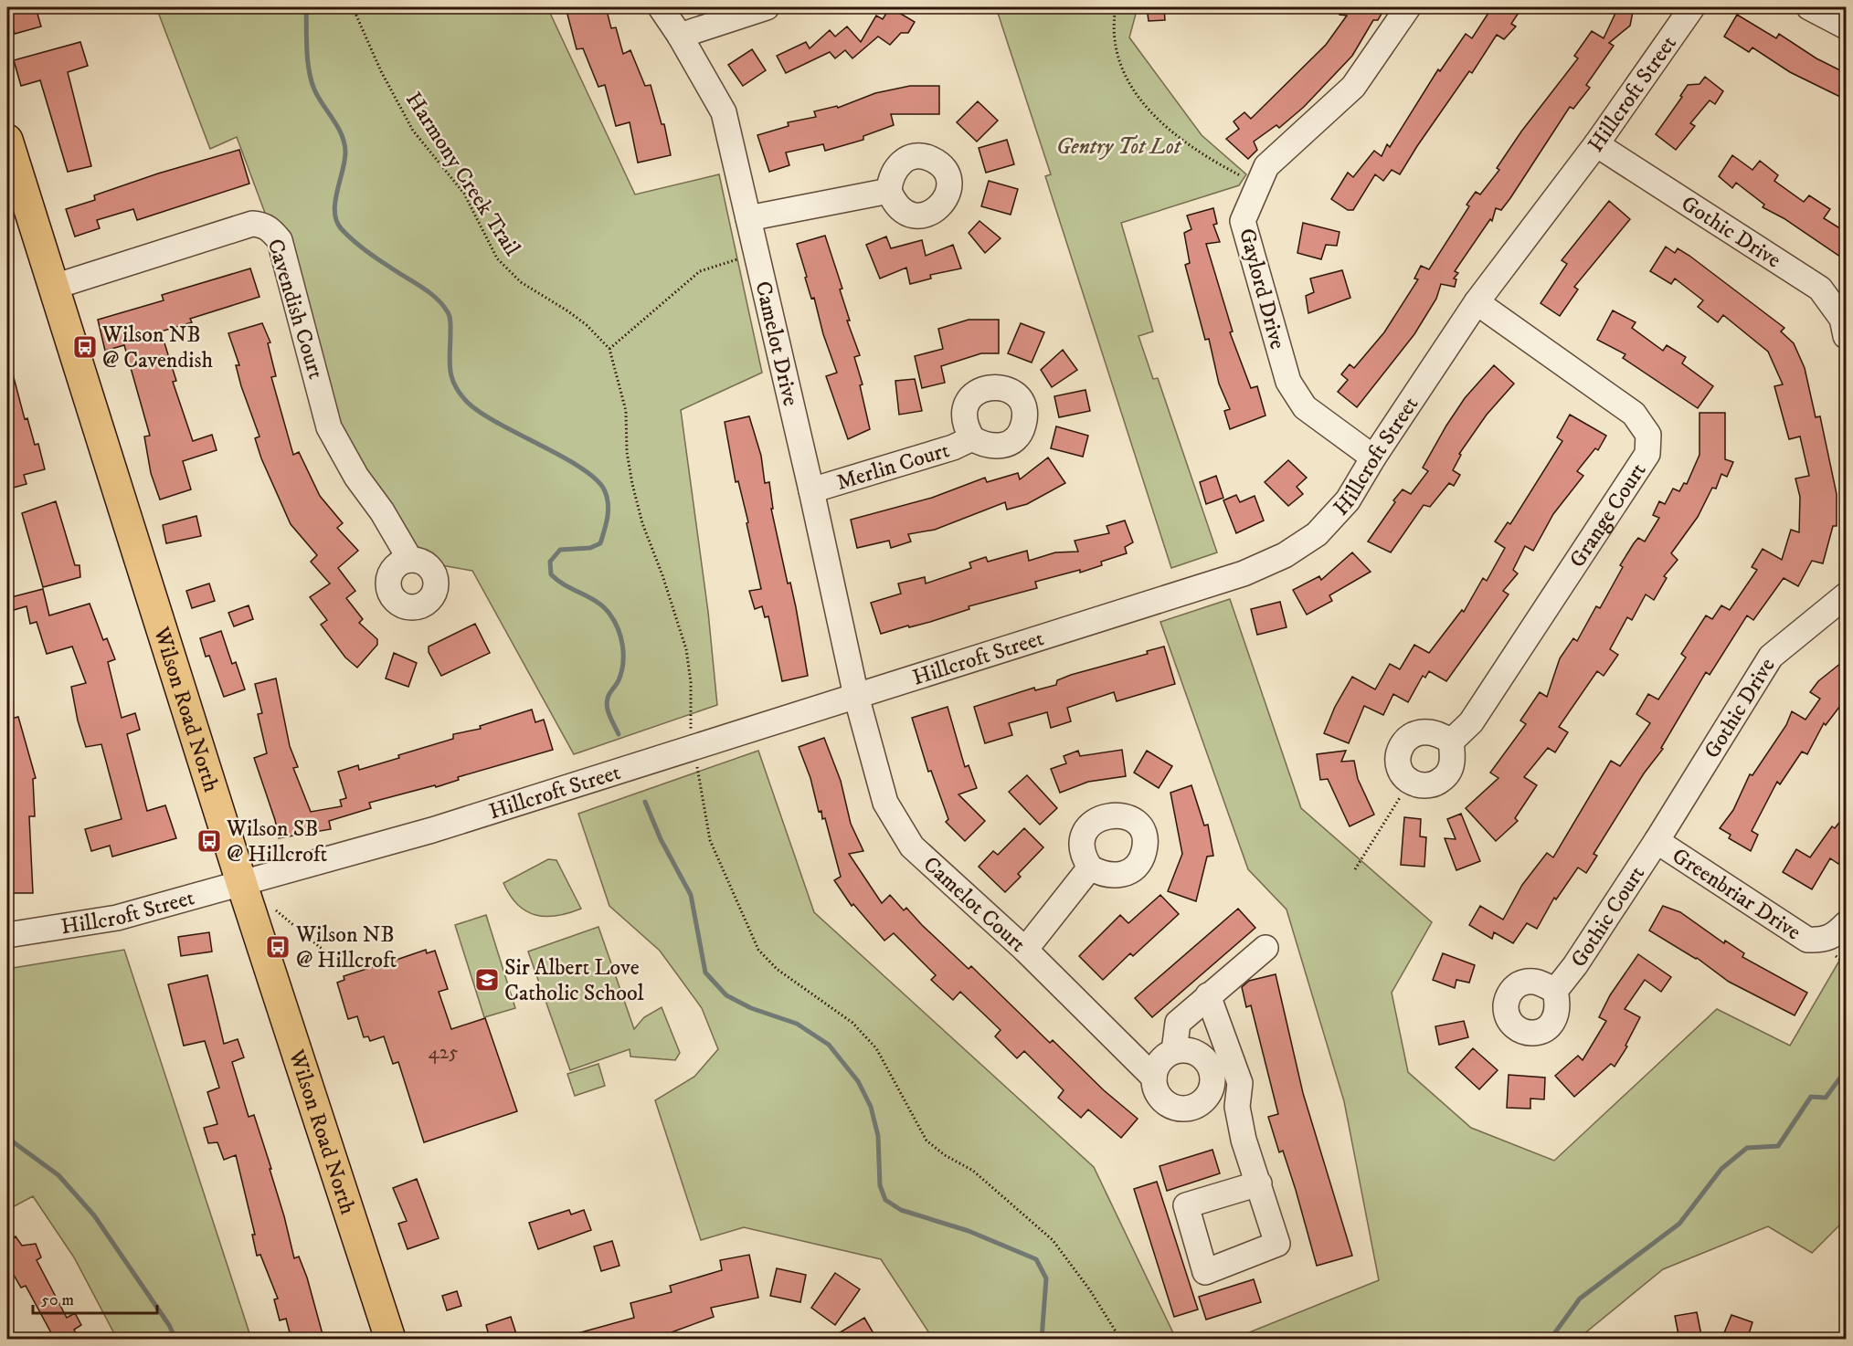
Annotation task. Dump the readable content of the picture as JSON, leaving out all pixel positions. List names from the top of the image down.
{
  "streets": {
    "main road": ["Wilson Road North"],
    "street": [
      "Hillcroft Street",
      "Gothic Drive",
      "Gaylord Drive",
      "Cavendish Court",
      "Camelot Drive",
      "Merlin Court",
      "Grange Court",
      "Greenbriar Drive",
      "Camelot Court",
      "Gothic Court"
    ],
    "path": ["Harmony Creek Trail"]
  },
  "crossings": [
    ["Hillcroft Street", "Gothic Drive"],
    ["Hillcroft Street", "Gaylord Drive"],
    ["Hillcroft Street", "Camelot Drive"],
    ["Hillcroft Street", "Grange Court"],
    ["Hillcroft Street", "Wilson Road North"],
    ["Hillcroft Street", "Camelot Court"],
    ["Gothic Drive", "Greenbriar Drive"],
    ["Gothic Drive", "Gothic Court"],
    ["Cavendish Court", "Wilson Road North"],
    ["Camelot Drive", "Merlin Court"],
    ["Camelot Drive", "Camelot Court"],
    ["Greenbriar Drive", "Gothic Court"]
  ],
  "parks": ["Gentry Tot Lot"],
  "places": {
    "bus stop": ["Wilson NB @ Cavendish", "Wilson SB @ Hillcroft", "Wilson NB @ Hillcroft"],
    "school or university": ["Sir Albert Love Catholic School"]
  },
  "house_numbers": ["425"],
  "scale_bar": "50 m"
}
